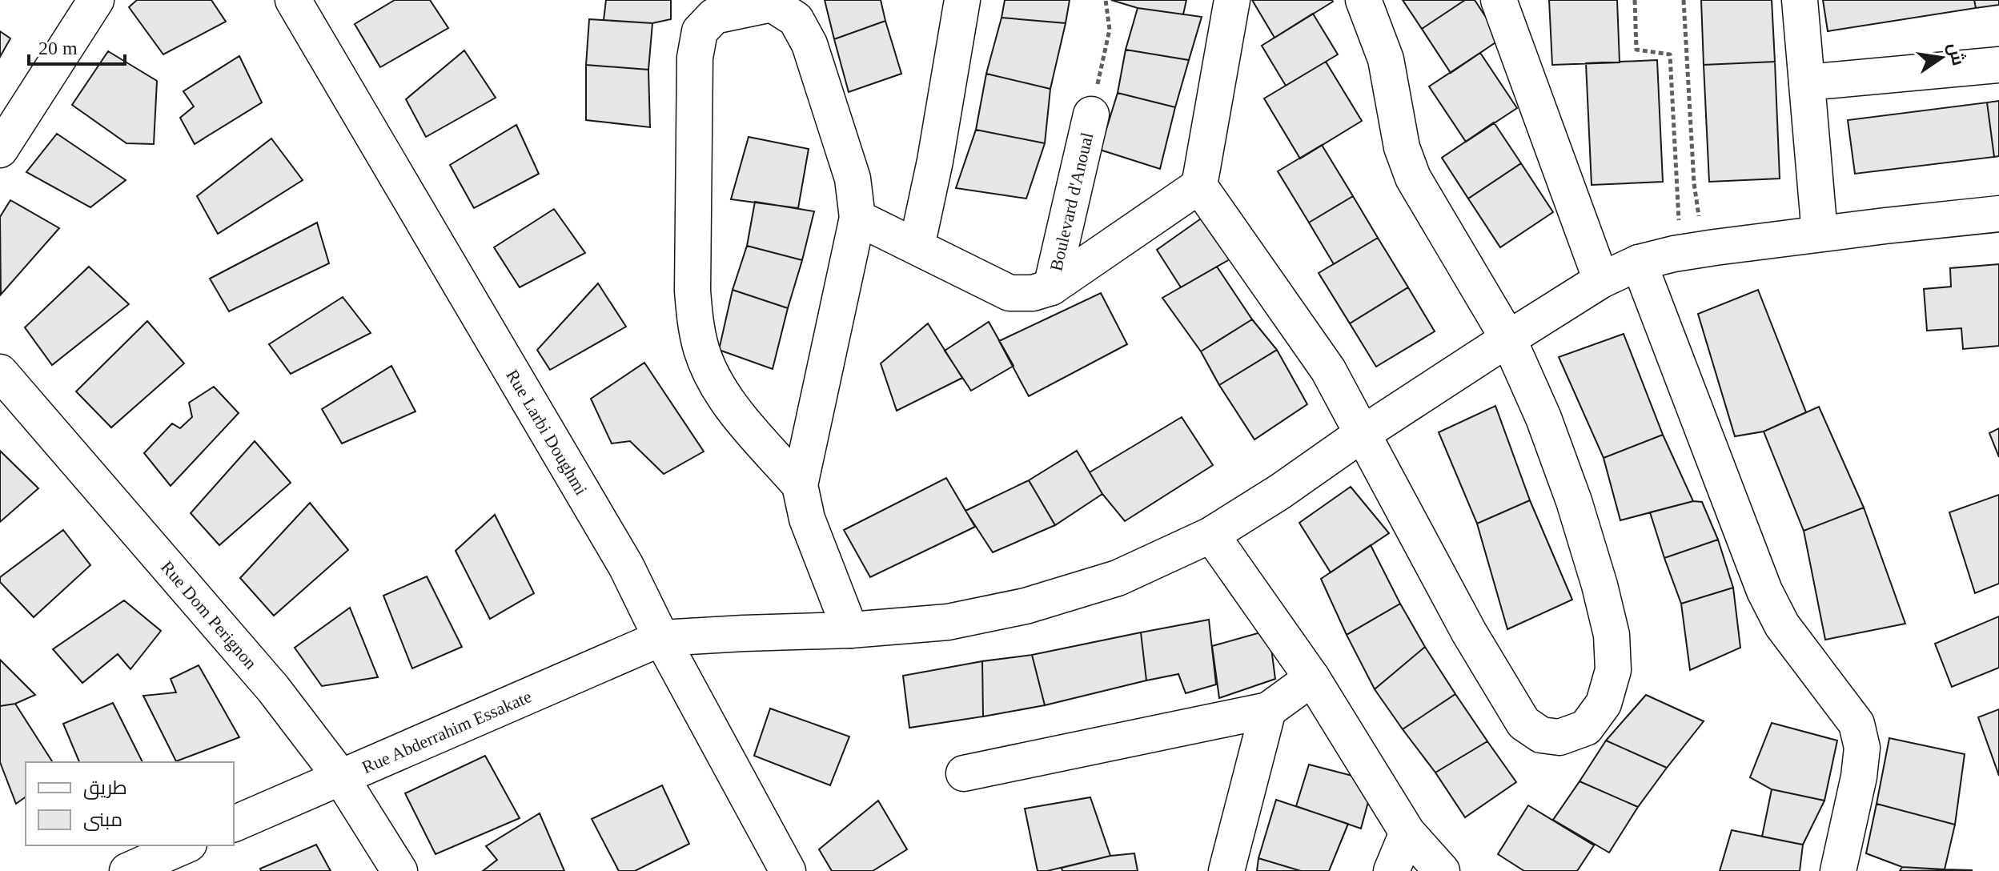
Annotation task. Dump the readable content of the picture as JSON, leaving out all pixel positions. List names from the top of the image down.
{
  "streets": {
    "street": [
      "Boulevard d'Anoual",
      "Rue Larbi Doughmi",
      "Rue Dom Perignon",
      "Rue Abderrahim Essakate"
    ]
  },
  "crossings": [
    ["Rue Larbi Doughmi", "Rue Abderrahim Essakate"],
    ["Rue Dom Perignon", "Rue Abderrahim Essakate"]
  ],
  "legend": ["طريق", "مبنى"],
  "scale_bar": "20 m",
  "north": "right"
}
